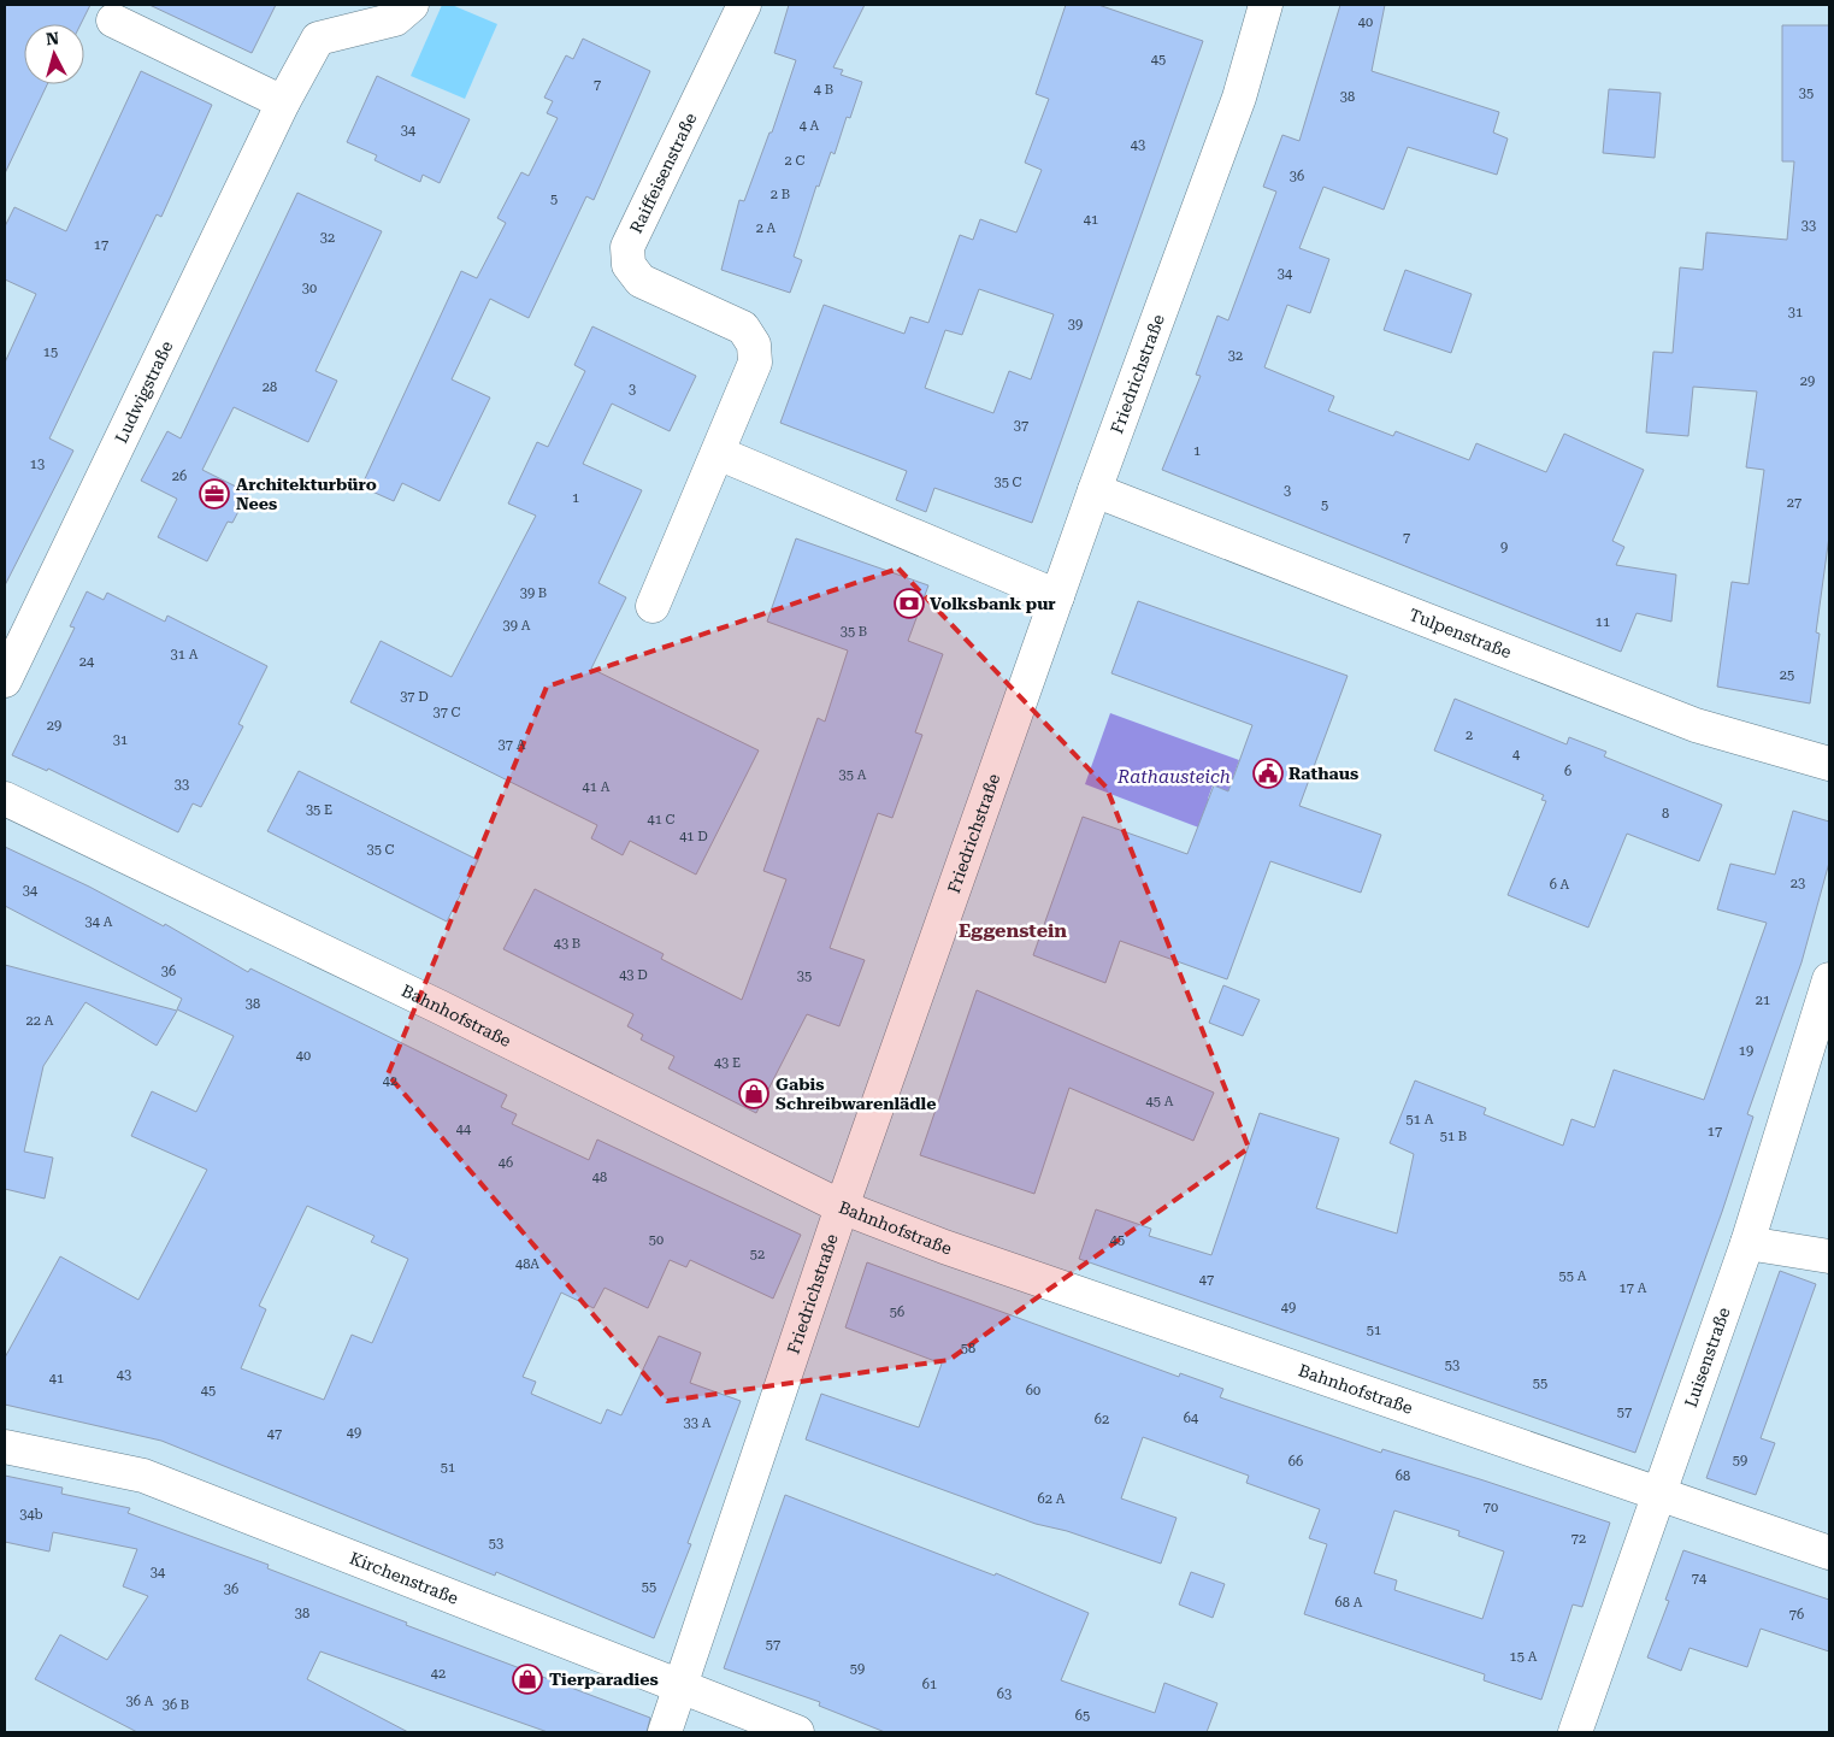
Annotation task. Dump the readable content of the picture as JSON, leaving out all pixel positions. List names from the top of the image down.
{
  "streets": {
    "street": [
      "Raiffeisenstraße",
      "Friedrichstraße",
      "Ludwigstraße",
      "Tulpenstraße",
      "Bahnhofstraße",
      "Luisenstraße",
      "Kirchenstraße"
    ]
  },
  "crossings": [
    ["Friedrichstraße", "Tulpenstraße"],
    ["Friedrichstraße", "Bahnhofstraße"],
    ["Friedrichstraße", "Kirchenstraße"],
    ["Bahnhofstraße", "Luisenstraße"]
  ],
  "districts": ["Eggenstein"],
  "water": ["Rathausteich"],
  "places": {
    "office": ["Architekturbüro Nees"],
    "bank": ["Volksbank pur"],
    "public building": ["Rathaus"],
    "shop": ["Gabis Schreibwarenlädle", "Tierparadies"]
  },
  "house_numbers": [
    "40",
    "45",
    "7",
    "4 B",
    "35",
    "38",
    "4 A",
    "34",
    "43",
    "2 C",
    "36",
    "2 B",
    "5",
    "41",
    "33",
    "2 A",
    "32",
    "17",
    "34",
    "30",
    "31",
    "39",
    "15",
    "32",
    "29",
    "28",
    "3",
    "37",
    "1",
    "13",
    "26",
    "35 C",
    "3",
    "1",
    "27",
    "5",
    "7",
    "9",
    "39 B",
    "11",
    "39 A",
    "35 B",
    "31 A",
    "24",
    "25",
    "37 D",
    "37 C",
    "29",
    "2",
    "31",
    "37 A",
    "4",
    "6",
    "35 A",
    "33",
    "41 A",
    "35 E",
    "8",
    "41 C",
    "41 D",
    "35 C",
    "23",
    "6 A",
    "34",
    "34 A",
    "43 B",
    "36",
    "43 D",
    "35",
    "21",
    "38",
    "22 A",
    "19",
    "40",
    "43 E",
    "42",
    "45 A",
    "51 A",
    "44",
    "17",
    "51 B",
    "46",
    "48",
    "50",
    "45",
    "52",
    "48A",
    "55 A",
    "47",
    "17 A",
    "49",
    "56",
    "51",
    "58",
    "53",
    "43",
    "41",
    "55",
    "45",
    "60",
    "57",
    "64",
    "62",
    "33 A",
    "49",
    "47",
    "59",
    "66",
    "51",
    "68",
    "62 A",
    "70",
    "34b",
    "72",
    "53",
    "34",
    "74",
    "55",
    "36",
    "68 A",
    "38",
    "76",
    "57",
    "15 A",
    "59",
    "42",
    "61",
    "63",
    "36 A",
    "36 B",
    "65"
  ],
  "north": "top"
}
